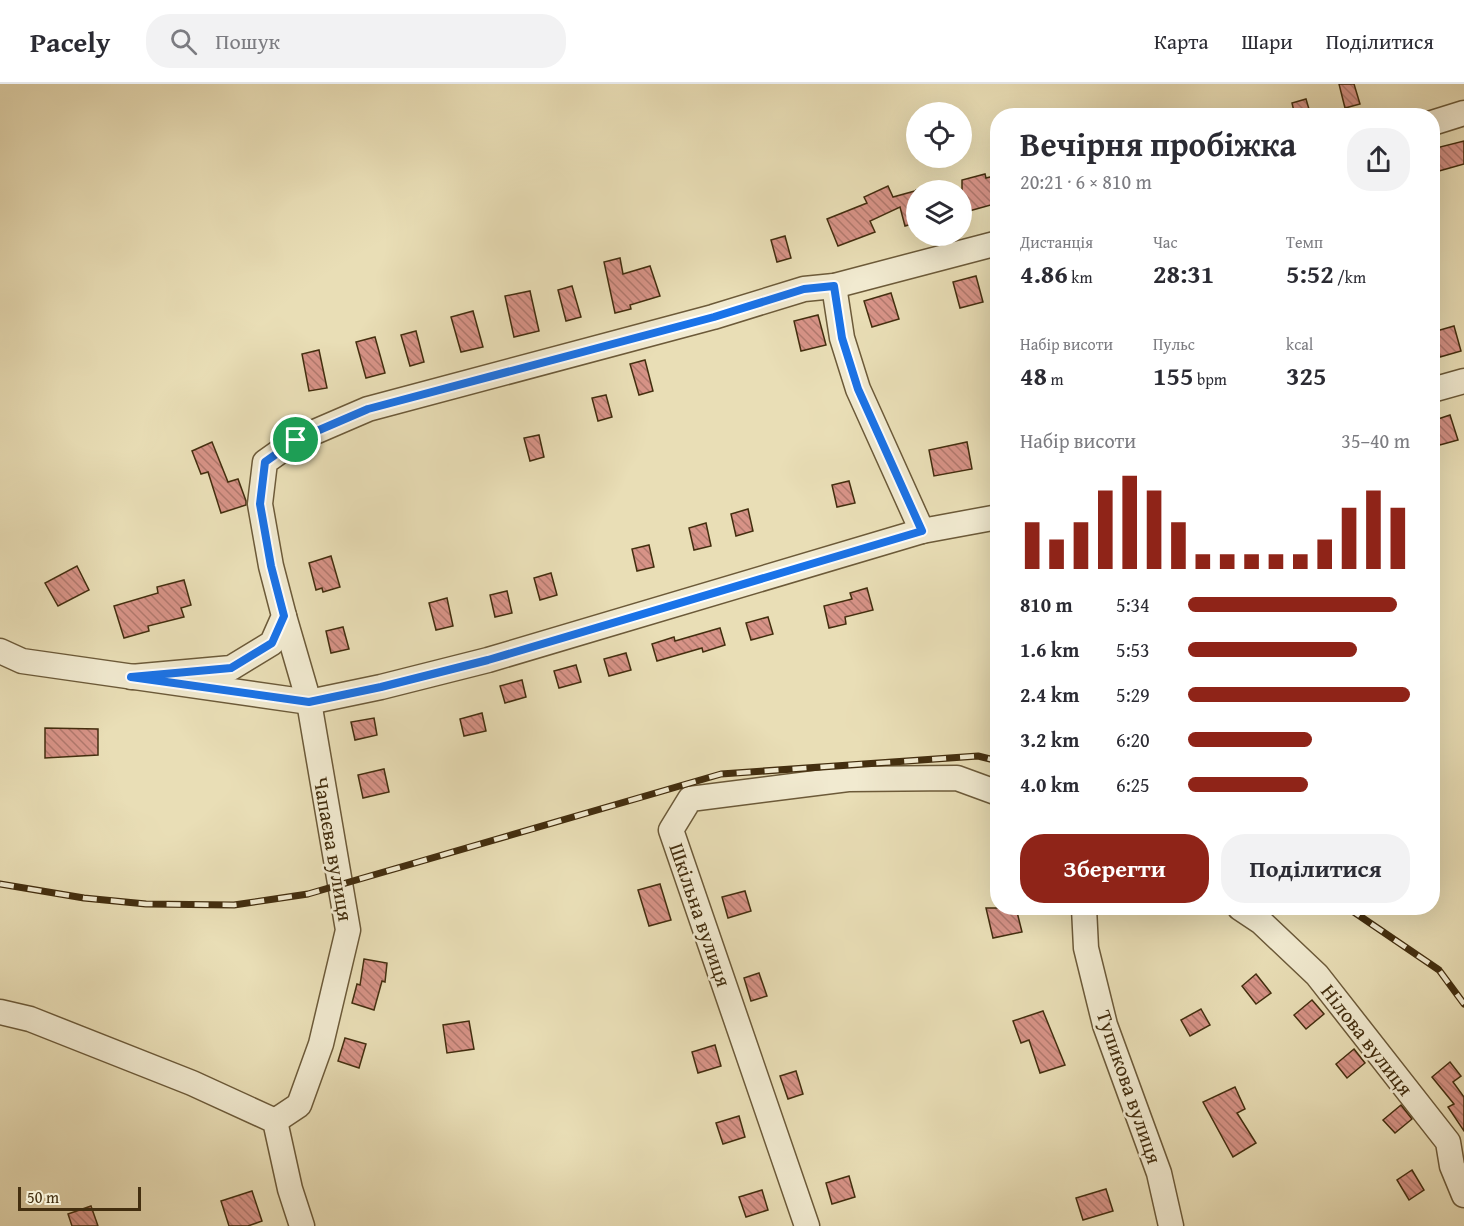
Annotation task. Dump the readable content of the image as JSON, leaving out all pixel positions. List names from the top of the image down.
{
  "streets": {
    "street": [
      "Чапаєва вулиця",
      "Шкільна вулиця",
      "Нілова вулиця",
      "Тупикова вулиця"
    ]
  },
  "scale_bar": "50 m",
  "page": {
    "header": "Pacely",
    "search": "Пошук",
    "nav": ["Карта", "Шари", "Поділитися"],
    "heading": ["Вечірня пробіжка", "20:21 · 6 × 810 m"],
    "stats": [
      ["Дистанція", "4.86 km"],
      ["Час", "28:31"],
      ["Темп", "5:52 /km"],
      ["Набір висоти", "48 m"],
      ["Пульс", "155 bpm"],
      ["kcal", "325"]
    ],
    "chart": ["Набір висоти", "35–40 m"],
    "list": [
      {
        "name": "810 m",
        "note": "5:34"
      },
      {
        "name": "1.6 km",
        "note": "5:53"
      },
      {
        "name": "2.4 km",
        "note": "5:29"
      },
      {
        "name": "3.2 km",
        "note": "6:20"
      },
      {
        "name": "4.0 km",
        "note": "6:25"
      }
    ],
    "buttons": ["Зберегти", "Поділитися"],
    "scale": "50 m"
  }
}
